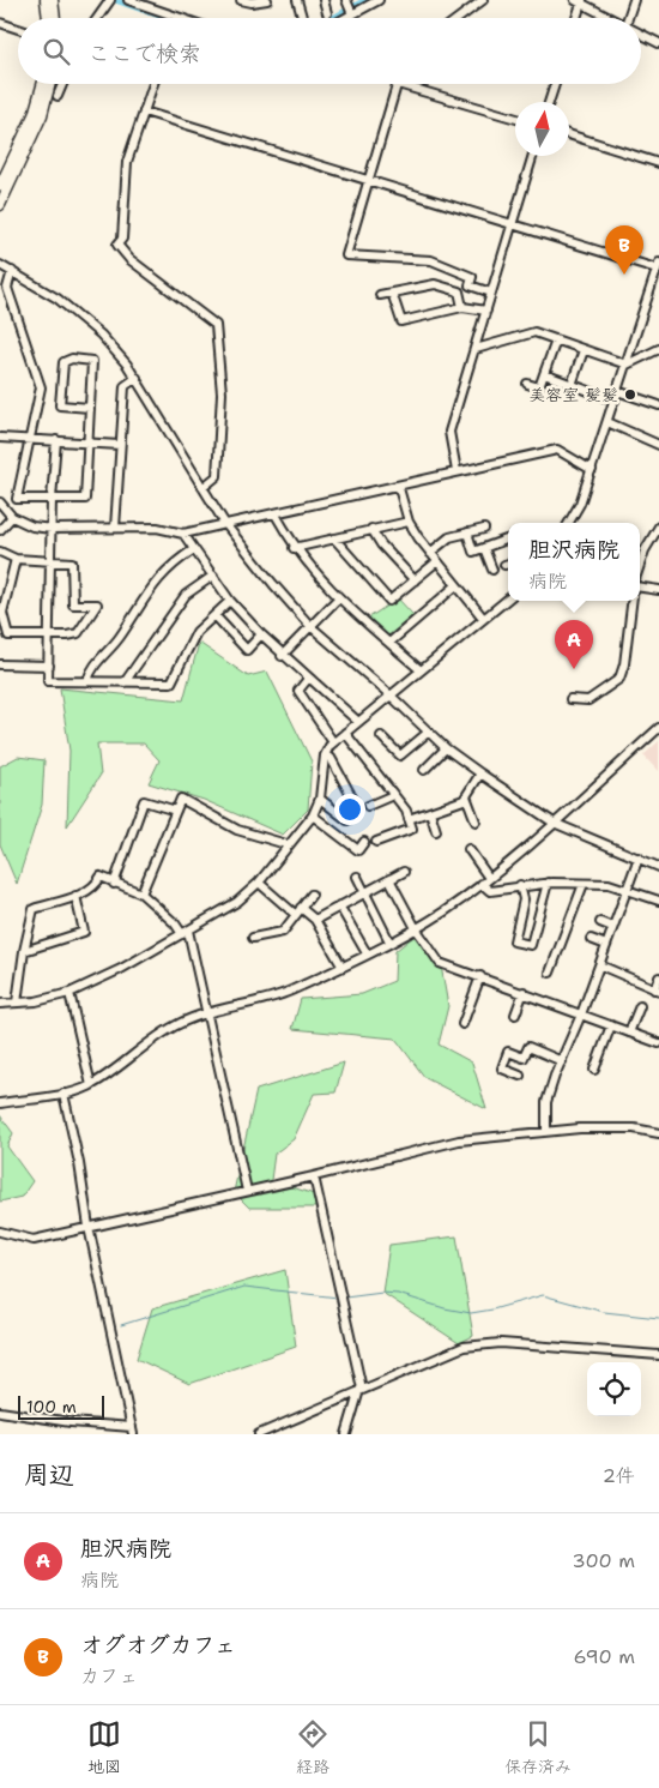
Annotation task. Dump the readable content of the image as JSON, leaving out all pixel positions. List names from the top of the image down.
{
  "places": ["美容室 髪髪"],
  "scale_bar": "100 m",
  "north": "top",
  "page": {
    "search": "ここで検索",
    "pins": ["B", "A"],
    "popup": ["胆沢病院", "病院"],
    "scale": "100 m",
    "heading": ["周辺", "2件"],
    "list": [
      {
        "mark": "A",
        "name": "胆沢病院",
        "note": "病院",
        "value": "300 m"
      },
      {
        "mark": "B",
        "name": "オグオグカフェ",
        "note": "カフェ",
        "value": "690 m"
      }
    ],
    "nav": ["地図", "経路", "保存済み"]
  }
}
